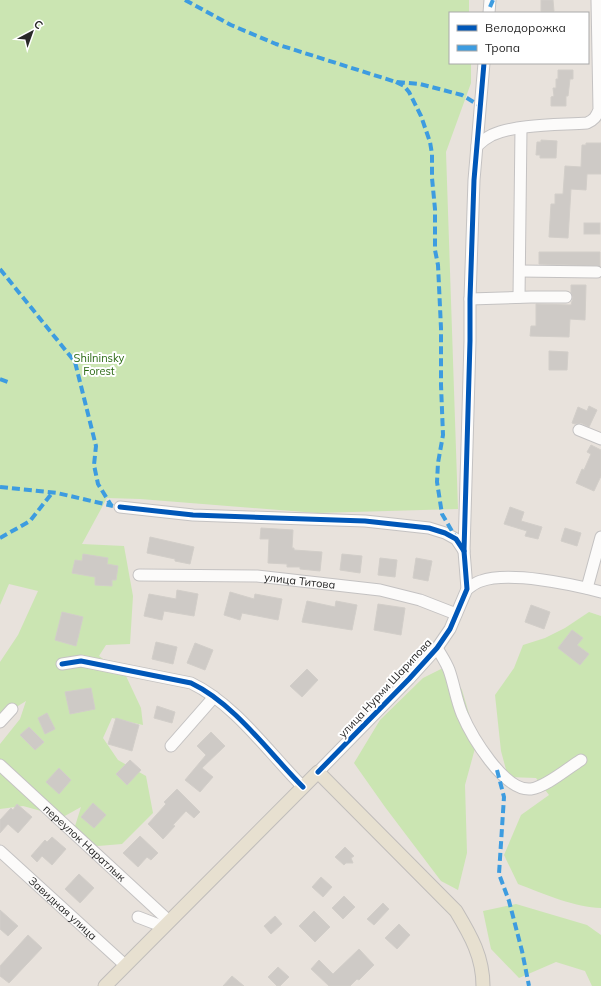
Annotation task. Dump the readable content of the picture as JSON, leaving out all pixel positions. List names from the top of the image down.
{
  "streets": {
    "main road": ["улица Нурми Шарипова"],
    "street": ["улица Титова", "переулок Наратлык", "Завидная улица"]
  },
  "crossings": [
    ["улица Титова", "улица Нурми Шарипова"],
    ["улица Нурми Шарипова", "переулок Наратлык"],
    ["улица Нурми Шарипова", "Завидная улица"]
  ],
  "parks": ["Shilninsky Forest"],
  "legend": ["Велодорожка", "Тропа"],
  "north": "top right"
}
